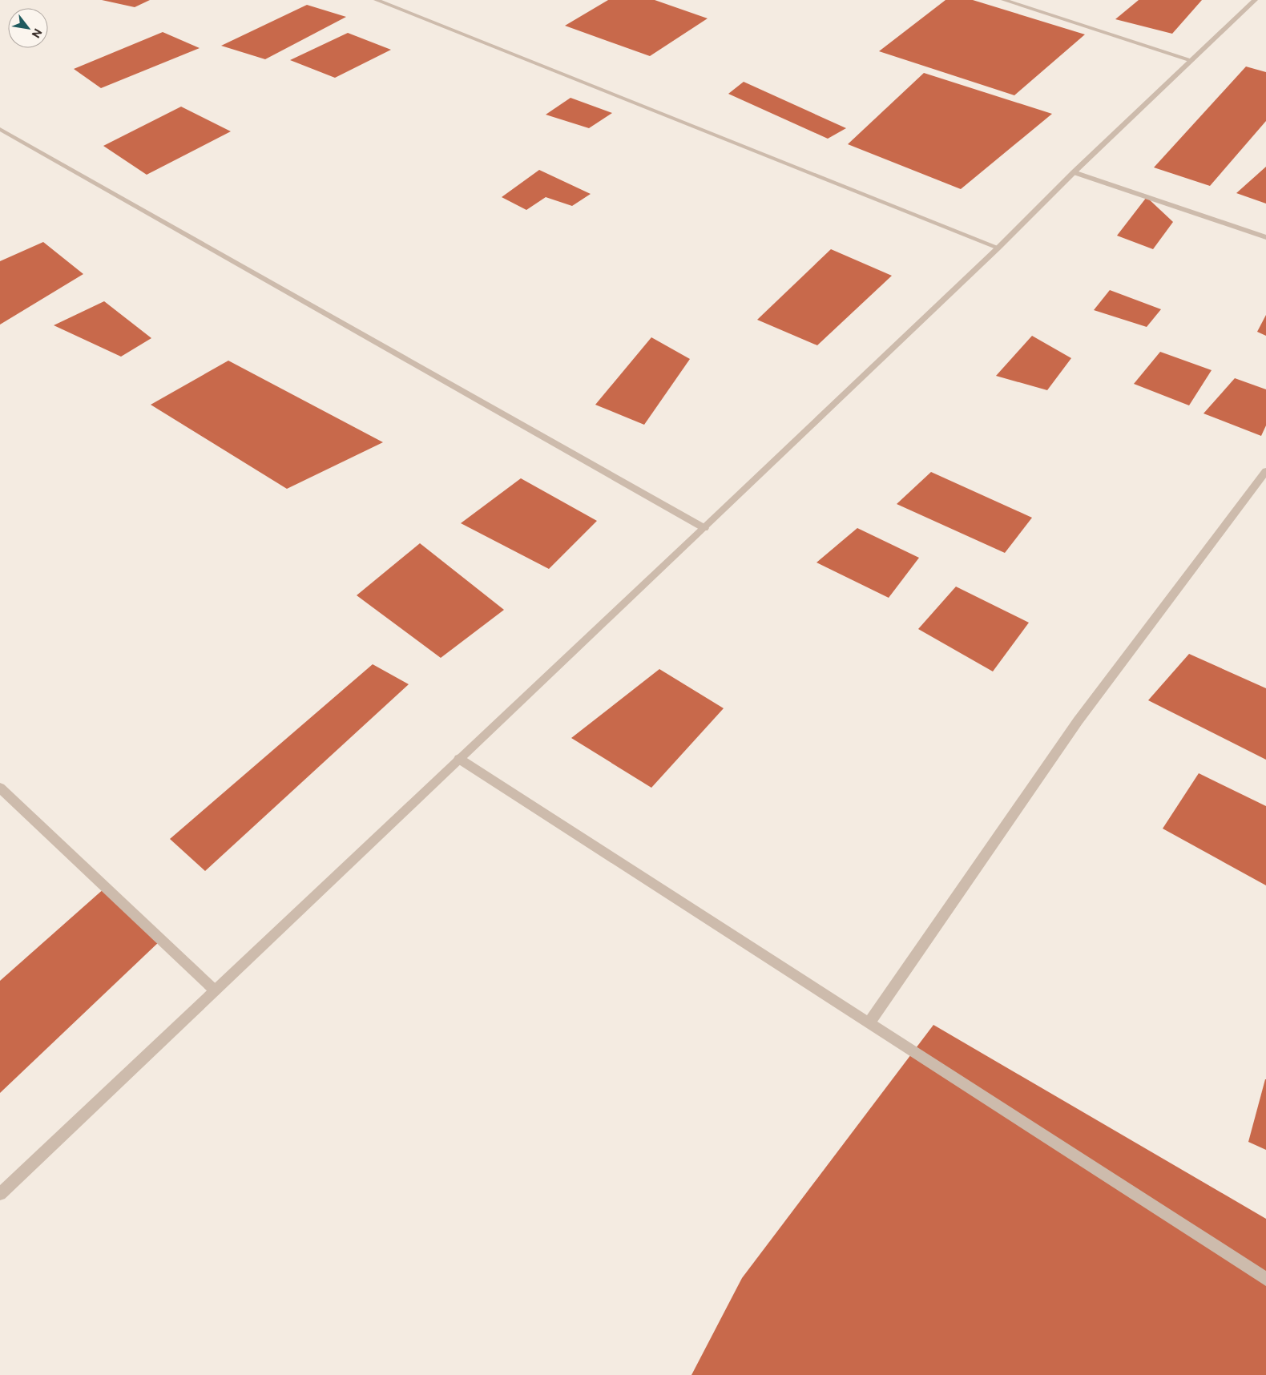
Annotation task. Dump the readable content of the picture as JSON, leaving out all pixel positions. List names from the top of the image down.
{
  "north": "bottom right"
}
